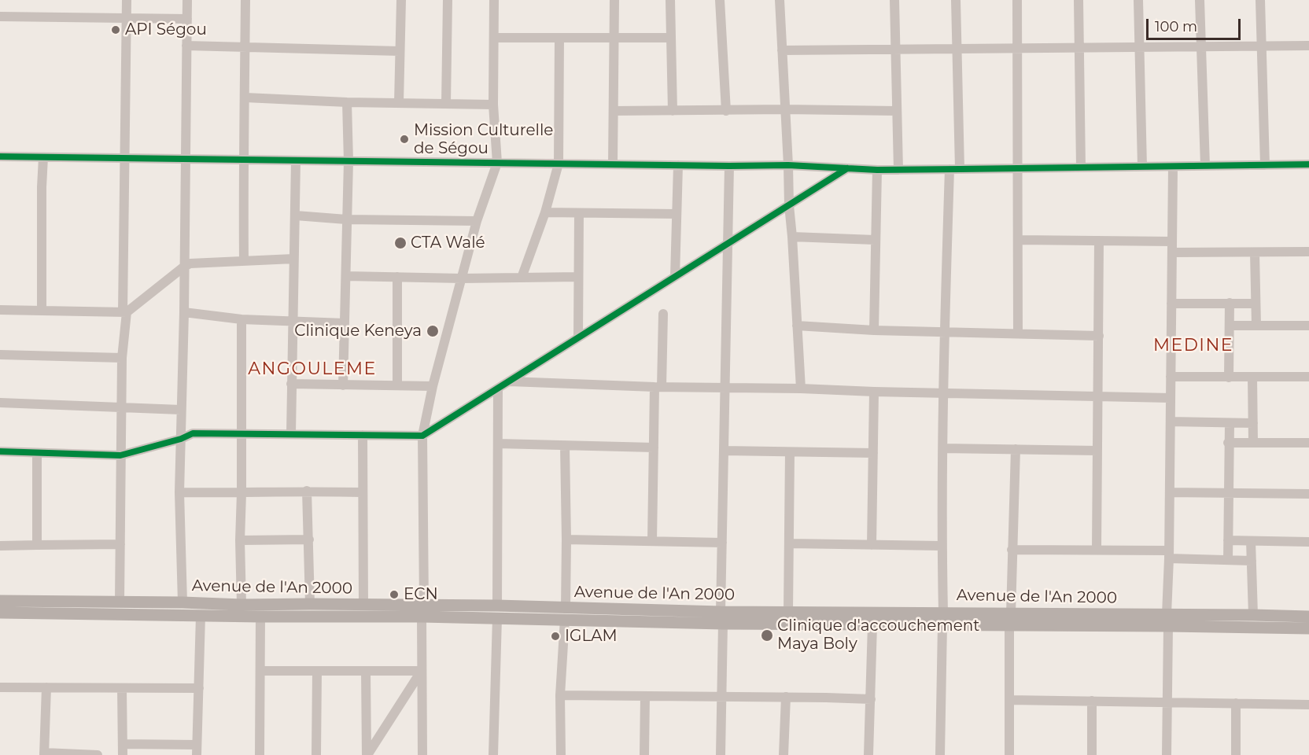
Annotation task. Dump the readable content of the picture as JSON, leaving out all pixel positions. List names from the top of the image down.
{
  "streets": {
    "main road": ["Avenue de l'An 2000"]
  },
  "districts": ["MEDINE", "ANGOULEME"],
  "places": [
    "API Ségou",
    "Mission Culturelle de Ségou",
    "CTA Walé",
    "Clinique Keneya",
    "ECN",
    "Clinique d'accouchement Maya Boly",
    "IGLAM"
  ],
  "scale_bar": "100 m"
}
